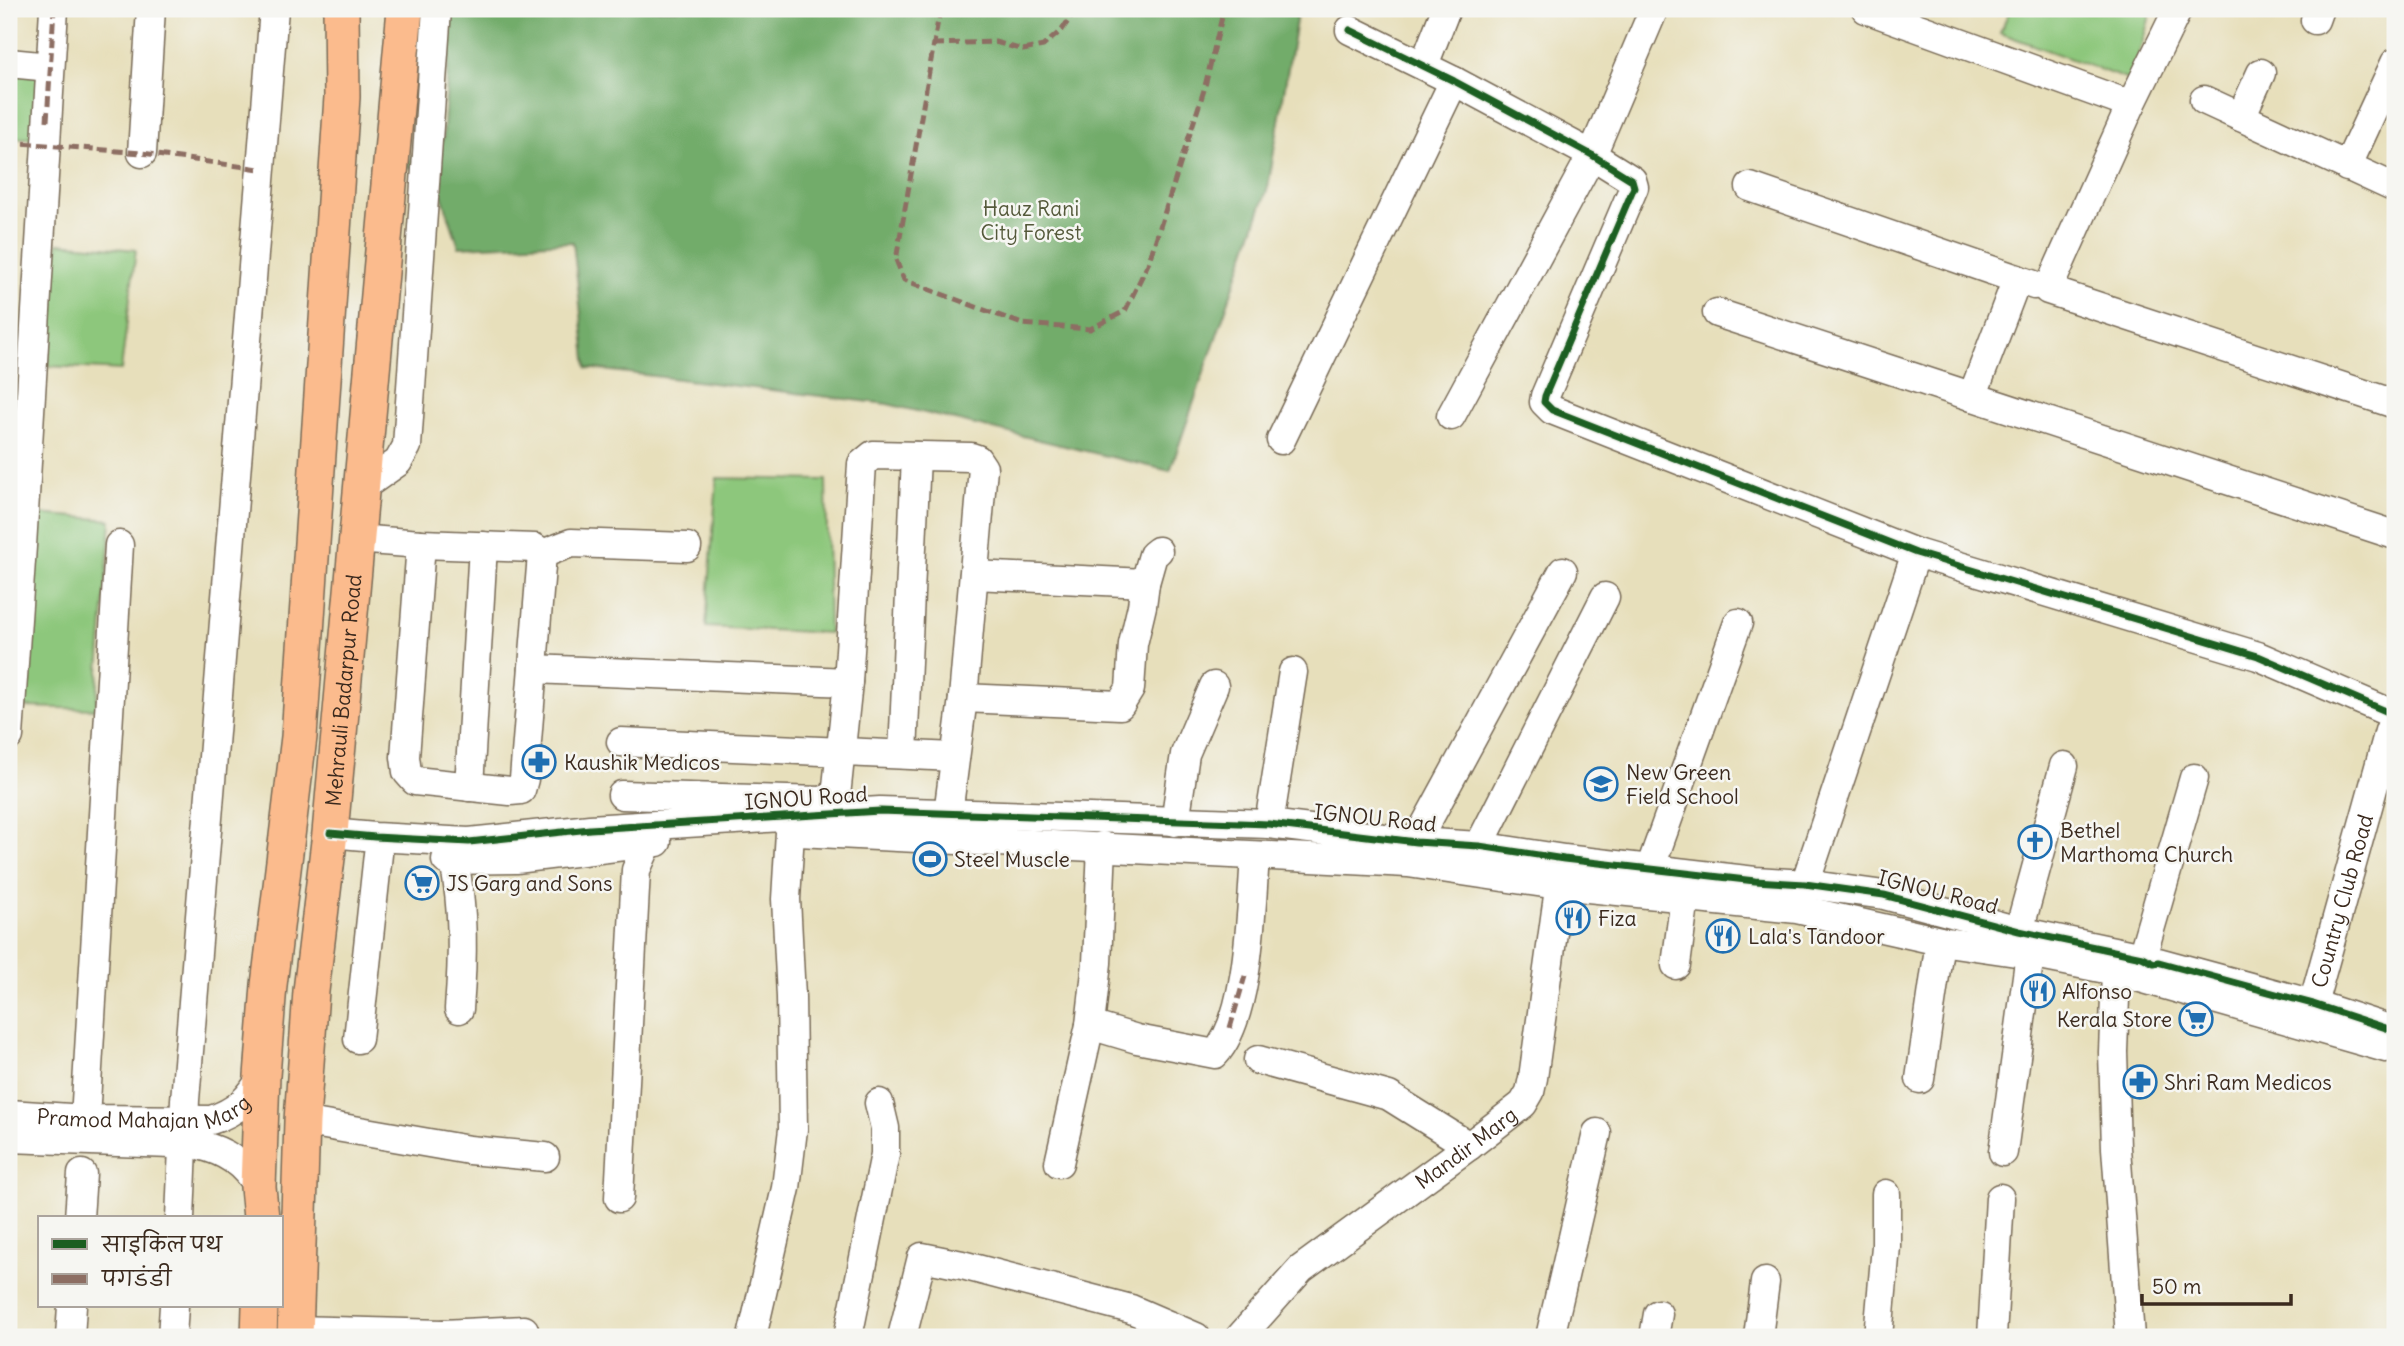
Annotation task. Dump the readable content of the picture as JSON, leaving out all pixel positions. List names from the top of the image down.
{
  "streets": {
    "main road": ["Mehrauli Badarpur Road"],
    "street": [
      "IGNOU Road",
      "Country Club Road",
      "Pramod Mahajan Marg",
      "Mandir Marg"
    ]
  },
  "crossings": [
    ["Mehrauli Badarpur Road", "IGNOU Road"],
    ["Mehrauli Badarpur Road", "Pramod Mahajan Marg"],
    ["IGNOU Road", "Country Club Road"],
    ["IGNOU Road", "Mandir Marg"]
  ],
  "parks": ["Hauz Rani City Forest"],
  "places": {
    "pharmacy": ["Kaushik Medicos", "Shri Ram Medicos"],
    "school or university": ["New Green Field School"],
    "church": ["Bethel Marthoma Church"],
    "sports": ["Steel Muscle"],
    "supermarket": ["JS Garg and Sons", "Kerala Store"],
    "restaurant": ["Fiza", "Lala's Tandoor", "Alfonso"]
  },
  "legend": ["साइकिल पथ", "पगडंडी"],
  "scale_bar": "50 m"
}
